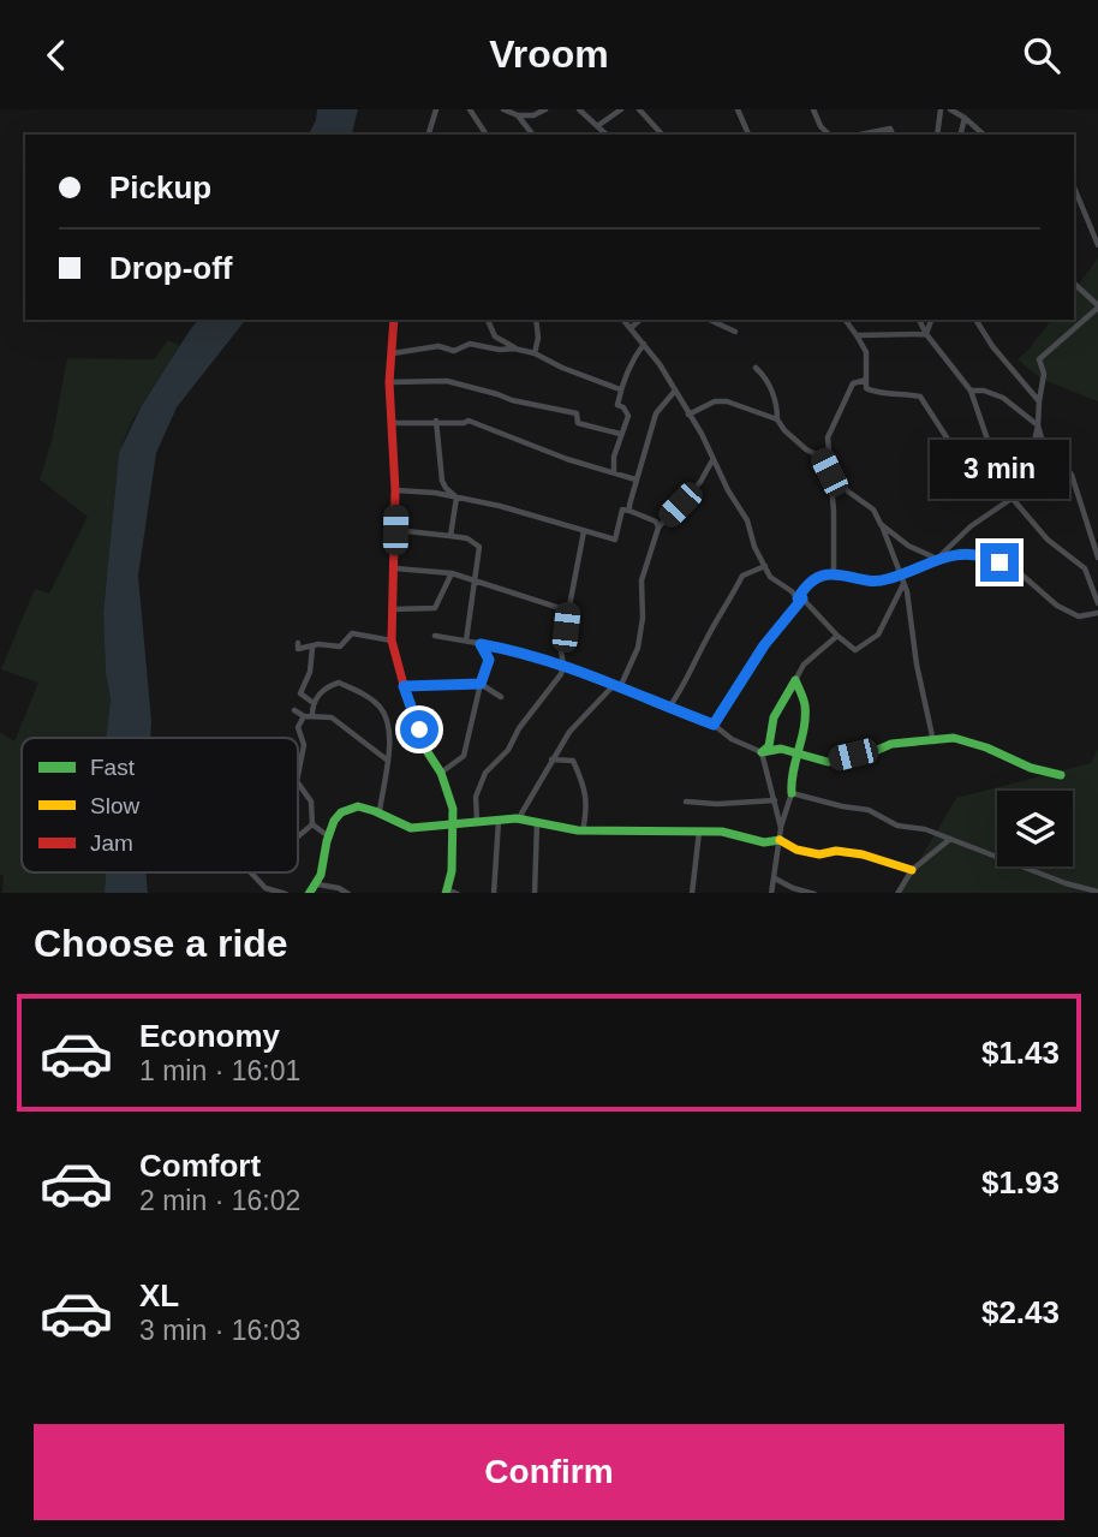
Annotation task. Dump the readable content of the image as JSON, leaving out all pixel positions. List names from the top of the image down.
{
  "legend": ["Fast", "Slow", "Jam"],
  "page": {
    "header": "Vroom",
    "banner": ["Pickup", "Drop-off"],
    "bubble": "3 min",
    "heading": "Choose a ride",
    "list": [
      {
        "name": "Economy",
        "note": "1 min · 16:01",
        "value": "$1.43"
      },
      {
        "name": "Comfort",
        "note": "2 min · 16:02",
        "value": "$1.93"
      },
      {
        "name": "XL",
        "note": "3 min · 16:03",
        "value": "$2.43"
      }
    ],
    "buttons": "Confirm"
  }
}
